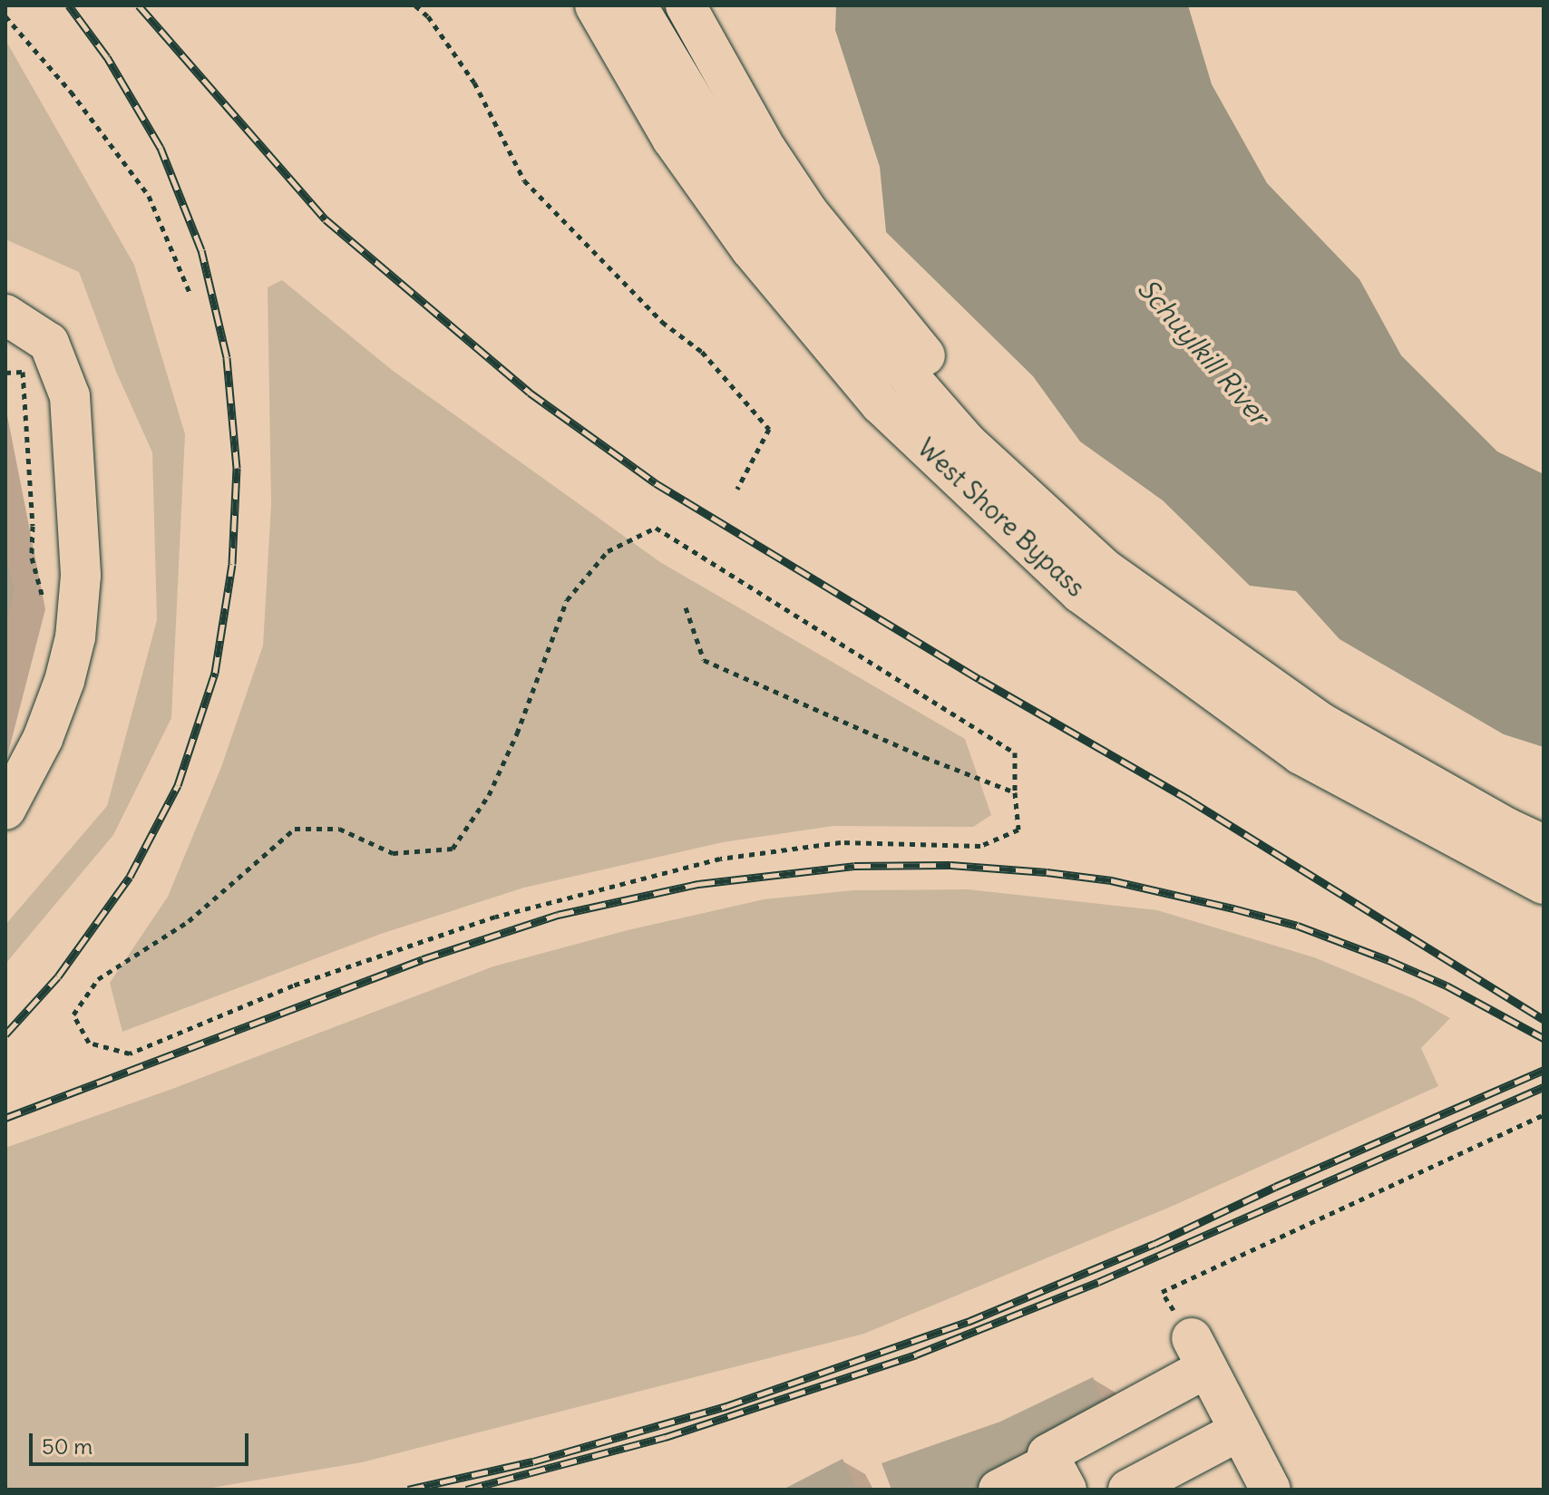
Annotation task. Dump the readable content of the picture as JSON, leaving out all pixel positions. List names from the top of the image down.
{
  "streets": {
    "main road": ["West Shore Bypass"]
  },
  "water": ["Schuylkill River"],
  "scale_bar": "50 m"
}
